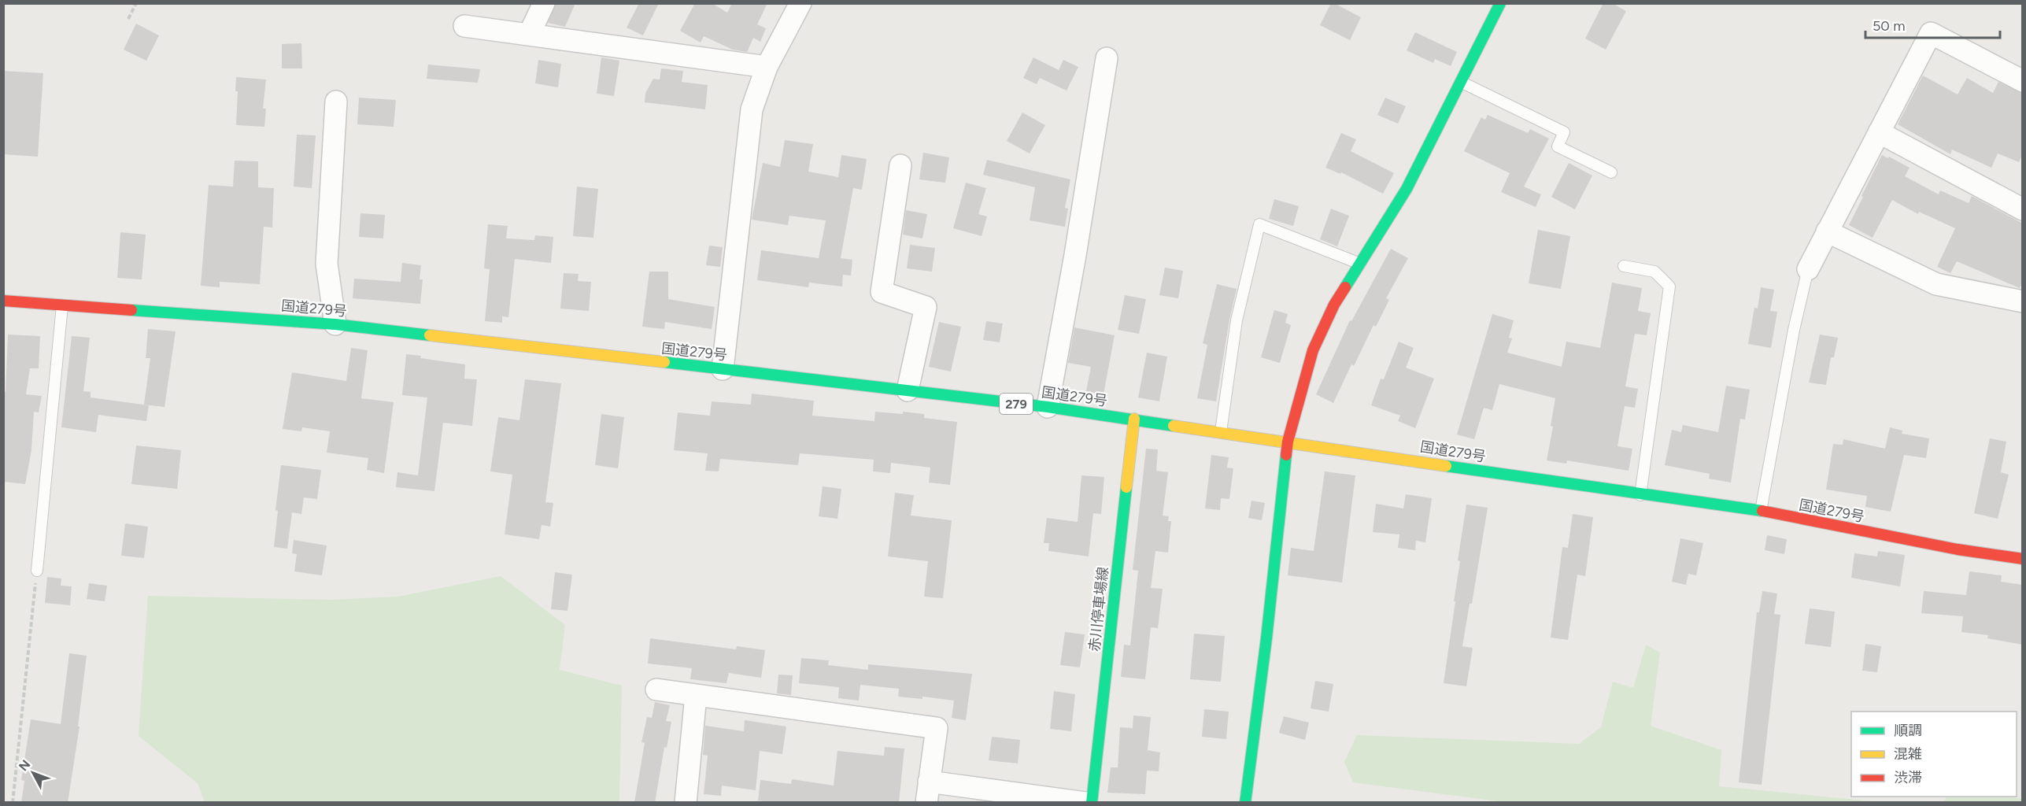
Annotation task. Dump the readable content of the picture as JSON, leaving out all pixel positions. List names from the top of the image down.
{
  "streets": {
    "main road": ["国道279号", "279", "赤川停車場線"]
  },
  "crossings": [
    ["国道279号", "赤川停車場線"]
  ],
  "legend": ["順調", "混雑", "渋滞"],
  "scale_bar": "50 m",
  "north": "top left"
}
